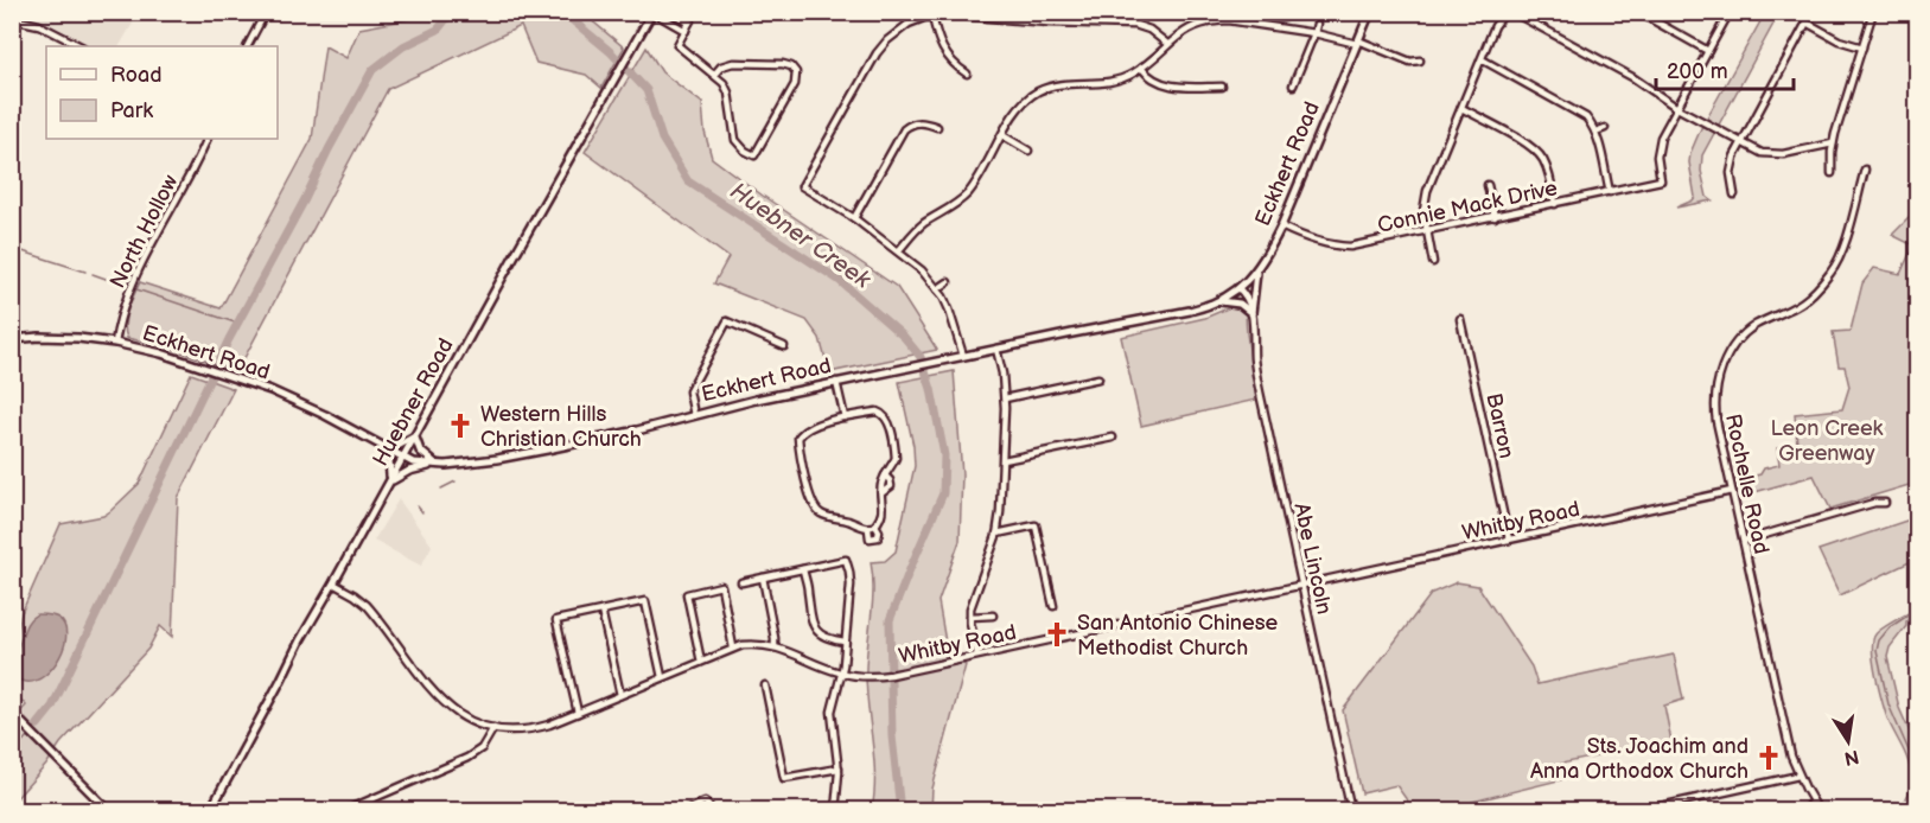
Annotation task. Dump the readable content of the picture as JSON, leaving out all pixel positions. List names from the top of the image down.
{
  "streets": {
    "main road": ["Eckhert Road", "Huebner Road"],
    "street": [
      "Connie Mack Drive",
      "North Hollow",
      "Barron",
      "Rochelle Road",
      "Whitby Road",
      "Abe Lincoln"
    ]
  },
  "crossings": [
    ["Eckhert Road", "Connie Mack Drive"],
    ["Eckhert Road", "North Hollow"],
    ["Eckhert Road", "Huebner Road"],
    ["Eckhert Road", "Abe Lincoln"],
    ["Huebner Road", "Whitby Road"],
    ["Barron", "Whitby Road"],
    ["Rochelle Road", "Whitby Road"],
    ["Whitby Road", "Abe Lincoln"]
  ],
  "water": ["Huebner Creek"],
  "parks": ["Leon Creek Greenway"],
  "places": {
    "church": ["Western Hills Christian Church", "San Antonio Chinese Methodist Church", "Sts. Joachim and Anna Orthodox Church"]
  },
  "legend": ["Road", "Park"],
  "scale_bar": "200 m",
  "north": "bottom"
}
